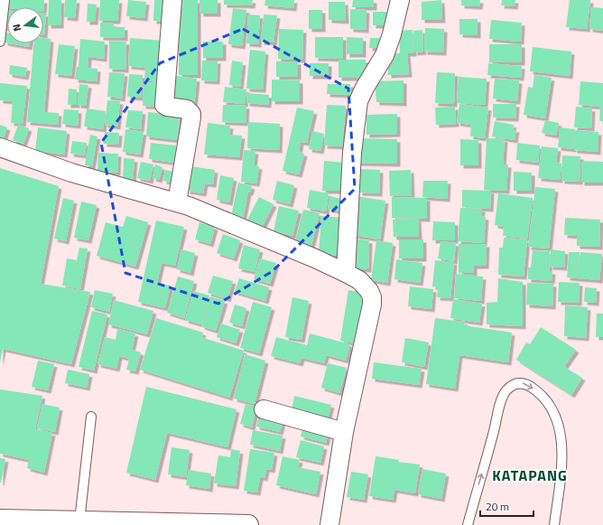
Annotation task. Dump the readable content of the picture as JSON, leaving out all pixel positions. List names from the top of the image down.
{
  "districts": ["KATAPANG"],
  "scale_bar": "20 m",
  "north": "left"
}
